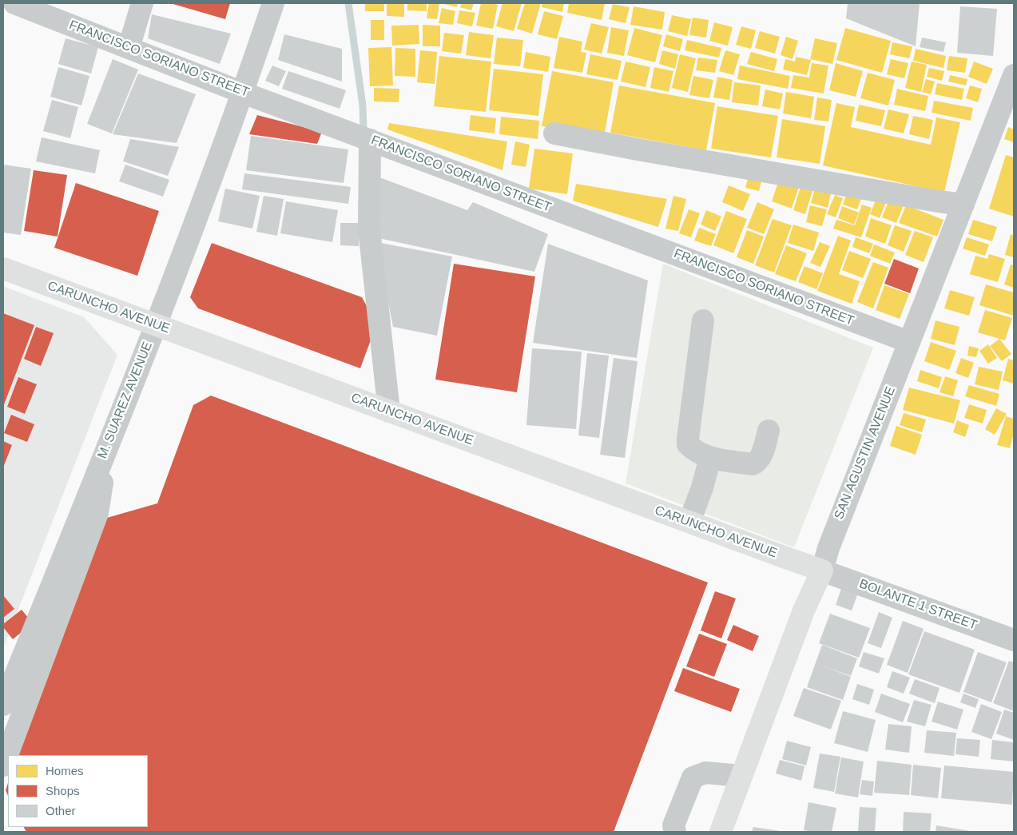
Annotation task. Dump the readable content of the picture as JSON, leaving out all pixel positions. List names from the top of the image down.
{
  "streets": {
    "main road": ["CARUNCHO AVENUE", "SAN AGUSTIN AVENUE"],
    "street": ["FRANCISCO SORIANO STREET", "M. SUAREZ AVENUE", "BOLANTE 1 STREET"]
  },
  "crossings": [
    ["FRANCISCO SORIANO STREET", "M. SUAREZ AVENUE"],
    ["FRANCISCO SORIANO STREET", "SAN AGUSTIN AVENUE"],
    ["CARUNCHO AVENUE", "M. SUAREZ AVENUE"],
    ["CARUNCHO AVENUE", "SAN AGUSTIN AVENUE"],
    ["CARUNCHO AVENUE", "BOLANTE 1 STREET"],
    ["SAN AGUSTIN AVENUE", "BOLANTE 1 STREET"]
  ],
  "legend": ["Homes", "Shops", "Other"]
}
